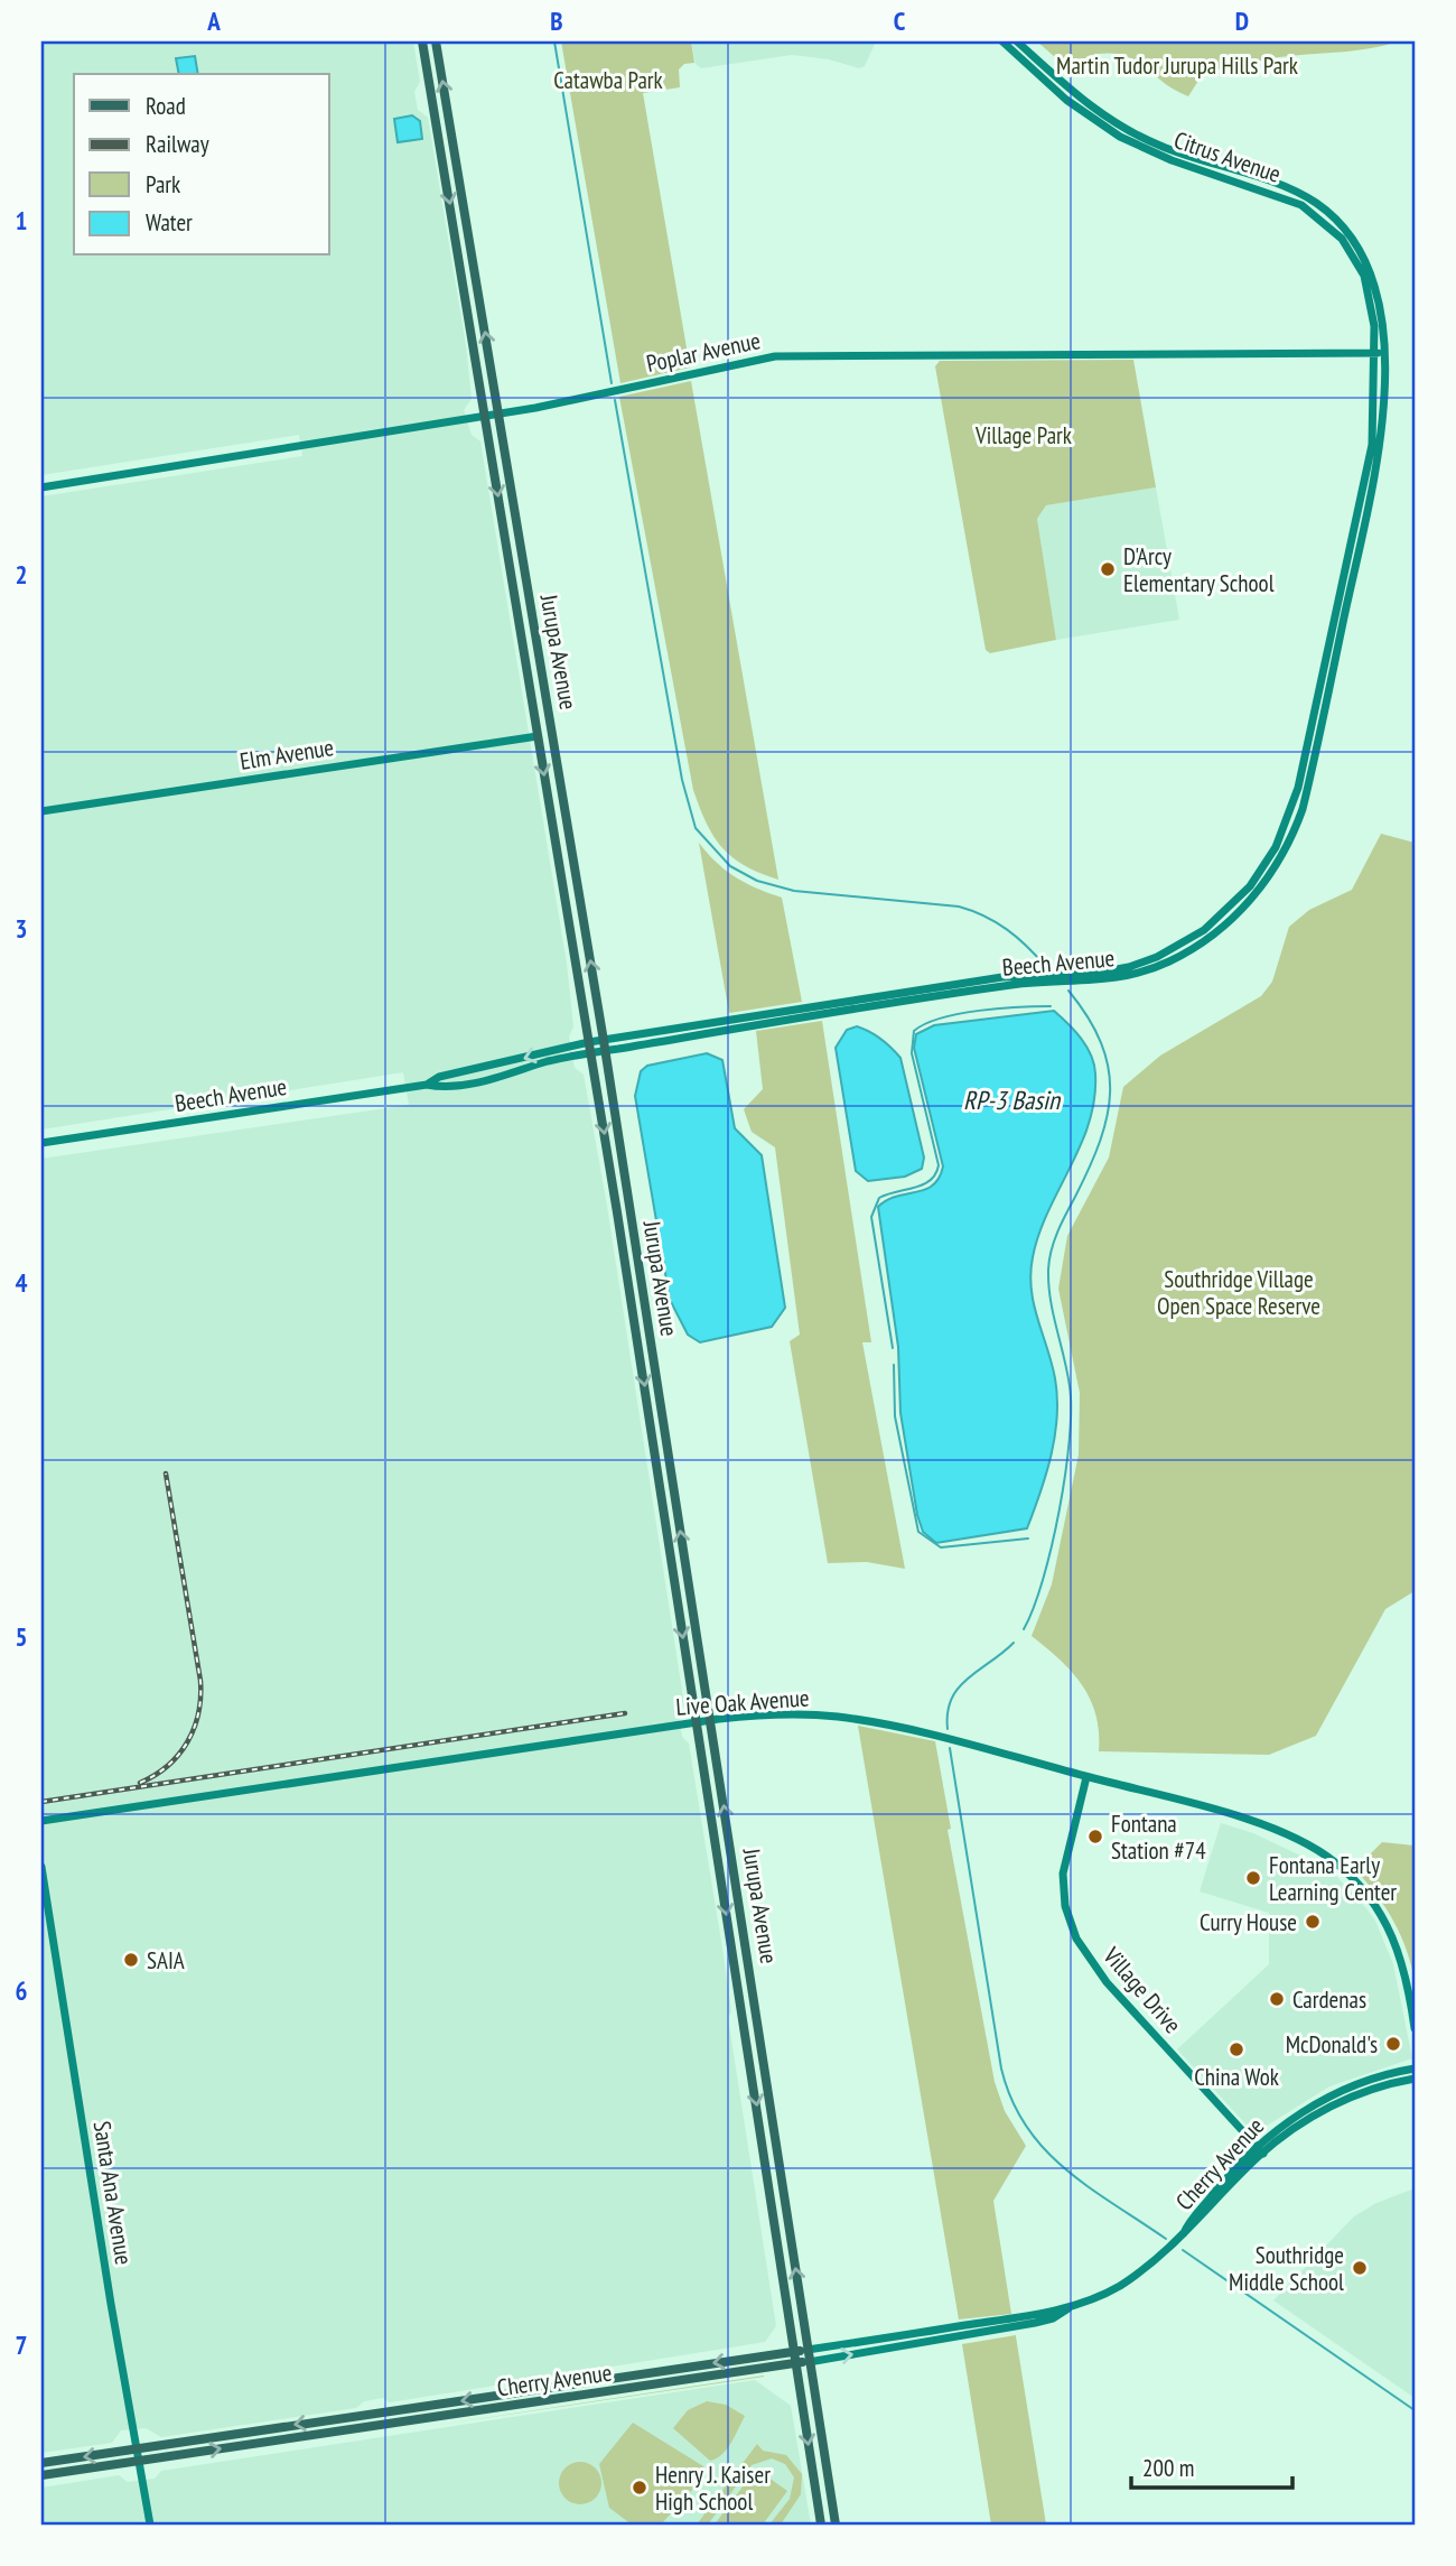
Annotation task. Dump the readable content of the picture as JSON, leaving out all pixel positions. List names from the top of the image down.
{
  "streets": {
    "main road": ["Jurupa Avenue", "Cherry Avenue"],
    "street": [
      "Citrus Avenue",
      "Poplar Avenue",
      "Elm Avenue",
      "Beech Avenue",
      "Live Oak Avenue",
      "Village Drive",
      "Santa Ana Avenue"
    ]
  },
  "crossings": [
    ["Citrus Avenue", "Poplar Avenue"],
    ["Citrus Avenue", "Beech Avenue"],
    ["Poplar Avenue", "Jurupa Avenue"],
    ["Poplar Avenue", "Beech Avenue"],
    ["Jurupa Avenue", "Elm Avenue"],
    ["Jurupa Avenue", "Beech Avenue"],
    ["Jurupa Avenue", "Live Oak Avenue"],
    ["Jurupa Avenue", "Cherry Avenue"],
    ["Live Oak Avenue", "Village Drive"],
    ["Village Drive", "Cherry Avenue"],
    ["Cherry Avenue", "Santa Ana Avenue"]
  ],
  "water": ["RP-3 Basin"],
  "parks": [
    "Martin Tudor Jurupa Hills Park",
    "Catawba Park",
    "Village Park",
    "Southridge Village Open Space Reserve"
  ],
  "places": [
    "D'Arcy Elementary School",
    "Fontana Station #74",
    "Fontana Early Learning Center",
    "Curry House",
    "SAIA",
    "Cardenas",
    "McDonald's",
    "China Wok",
    "Southridge Middle School",
    "Henry J. Kaiser High School"
  ],
  "legend": [
    "Road",
    "Railway",
    "Park",
    "Water"
  ],
  "scale_bar": "200 m",
  "grid": {
    "columns": [
      "A",
      "B",
      "C",
      "D"
    ],
    "rows": [
      "1",
      "2",
      "3",
      "4",
      "5",
      "6",
      "7"
    ]
  }
}
